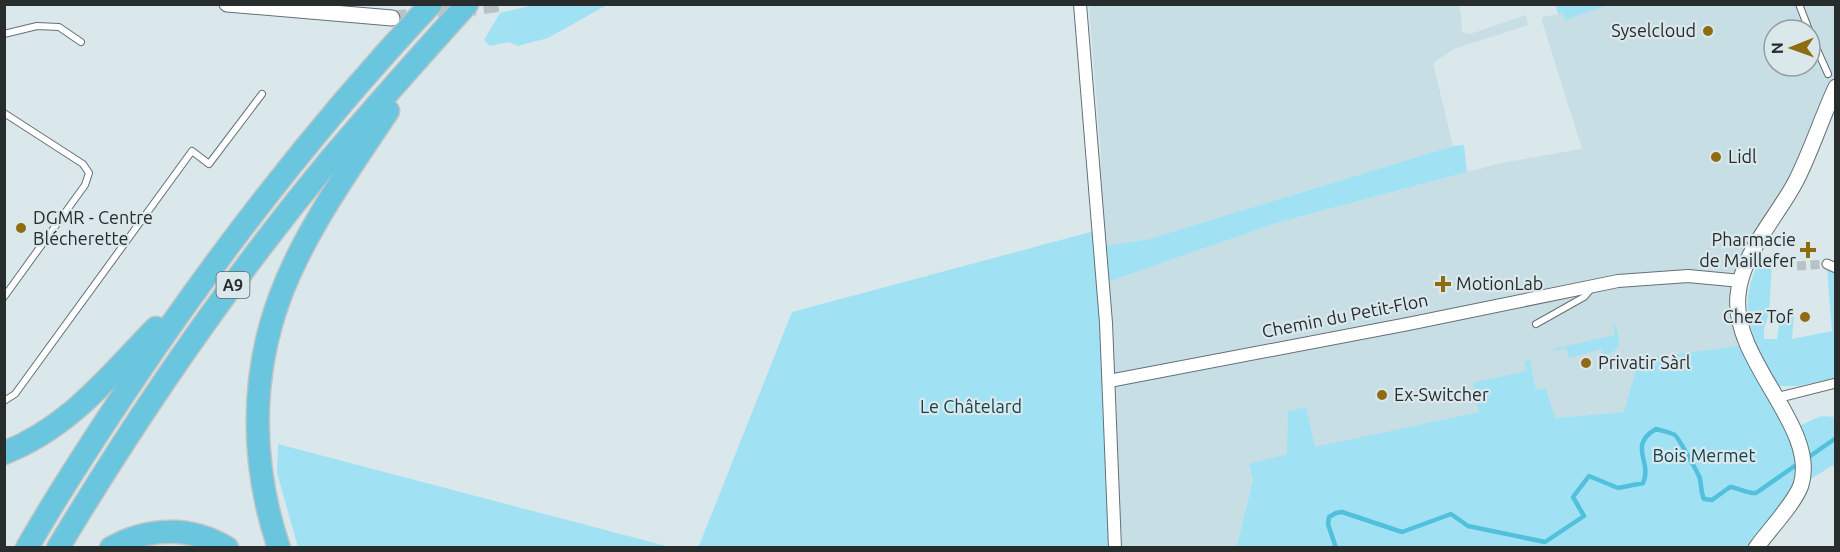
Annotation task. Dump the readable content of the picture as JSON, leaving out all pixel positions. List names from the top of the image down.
{
  "streets": {
    "highway": ["A9"],
    "street": ["Chemin du Petit-Flon"]
  },
  "parks": ["Le Châtelard", "Bois Mermet"],
  "places": {
    "other": [
      "Syselcloud",
      "Lidl",
      "DGMR - Centre Blécherette",
      "Chez Tof",
      "Privatir Sàrl",
      "Ex-Switcher"
    ],
    "health": ["Pharmacie de Maillefer", "MotionLab"]
  },
  "north": "left"
}
